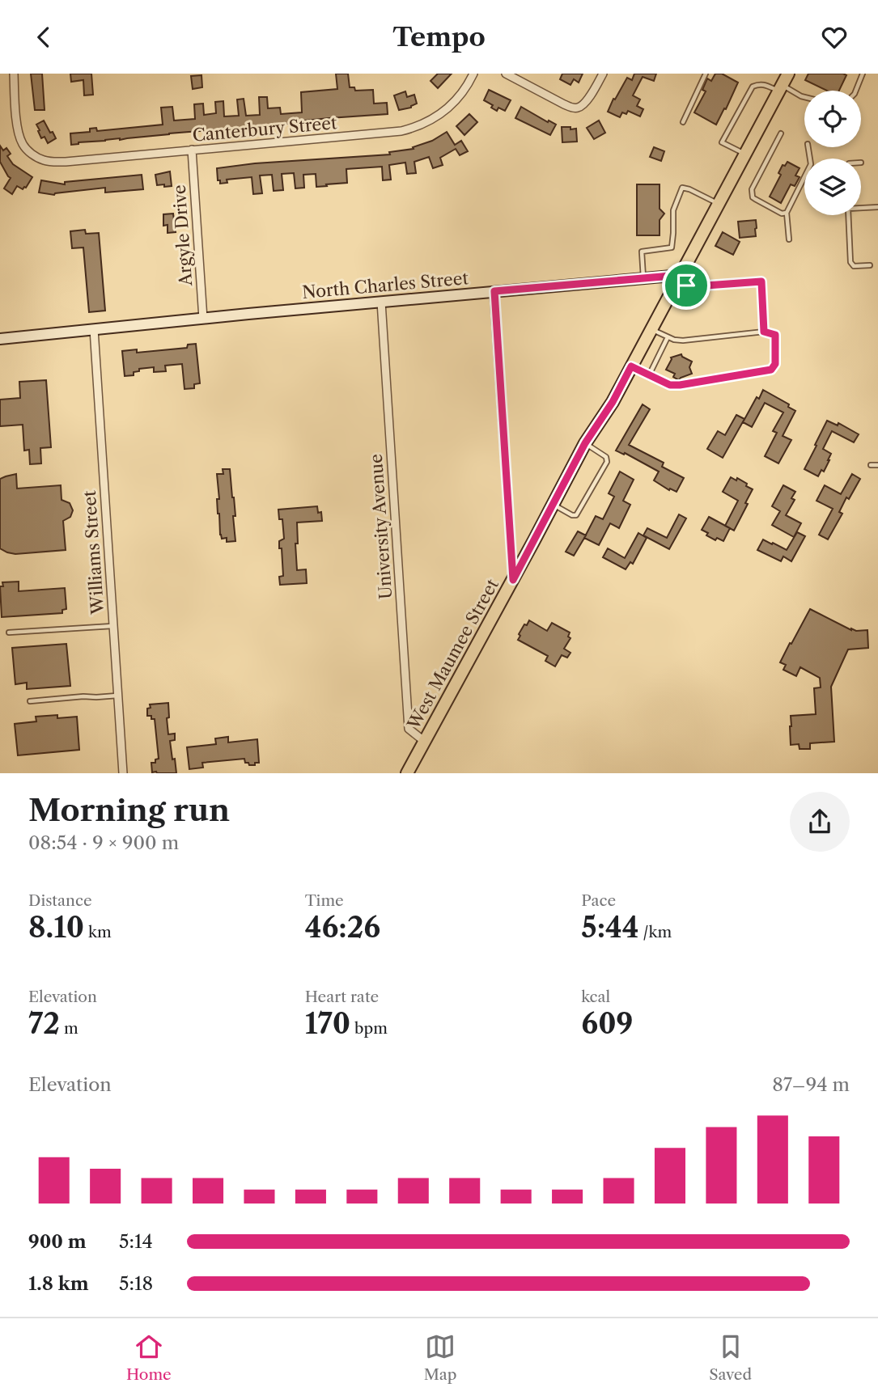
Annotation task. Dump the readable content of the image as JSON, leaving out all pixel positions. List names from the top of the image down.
{
  "streets": {
    "main road": ["West Maumee Street"],
    "street": [
      "Canterbury Street",
      "Argyle Drive",
      "North Charles Street",
      "University Avenue",
      "Williams Street"
    ]
  },
  "crossings": [
    ["Canterbury Street", "Argyle Drive"],
    ["Argyle Drive", "North Charles Street"],
    ["North Charles Street", "University Avenue"],
    ["North Charles Street", "Williams Street"],
    ["North Charles Street", "West Maumee Street"],
    ["University Avenue", "West Maumee Street"]
  ],
  "page": {
    "header": "Tempo",
    "heading": ["Morning run", "08:54 · 9 × 900 m"],
    "stats": [
      ["Distance", "8.10 km"],
      ["Time", "46:26"],
      ["Pace", "5:44 /km"],
      ["Elevation", "72 m"],
      ["Heart rate", "170 bpm"],
      ["kcal", "609"]
    ],
    "chart": ["Elevation", "87–94 m"],
    "list": [
      {
        "name": "900 m",
        "note": "5:14"
      },
      {
        "name": "1.8 km",
        "note": "5:18"
      }
    ],
    "tabs": ["Home", "Map", "Saved"]
  }
}
